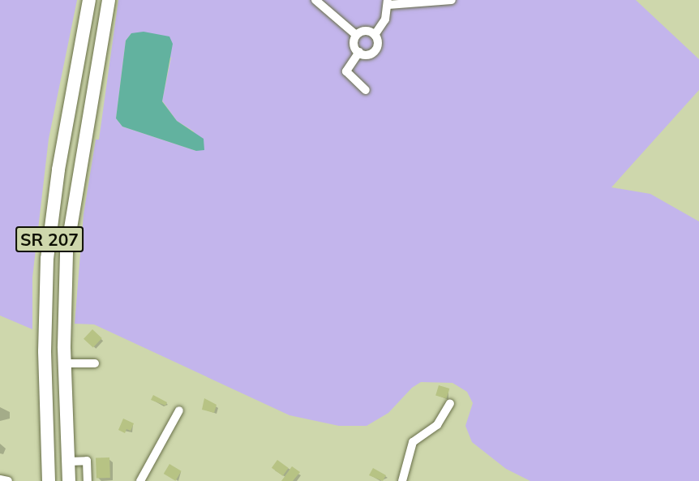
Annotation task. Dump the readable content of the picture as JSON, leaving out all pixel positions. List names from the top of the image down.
{
  "streets": {
    "highway": ["SR 207"]
  }
}
